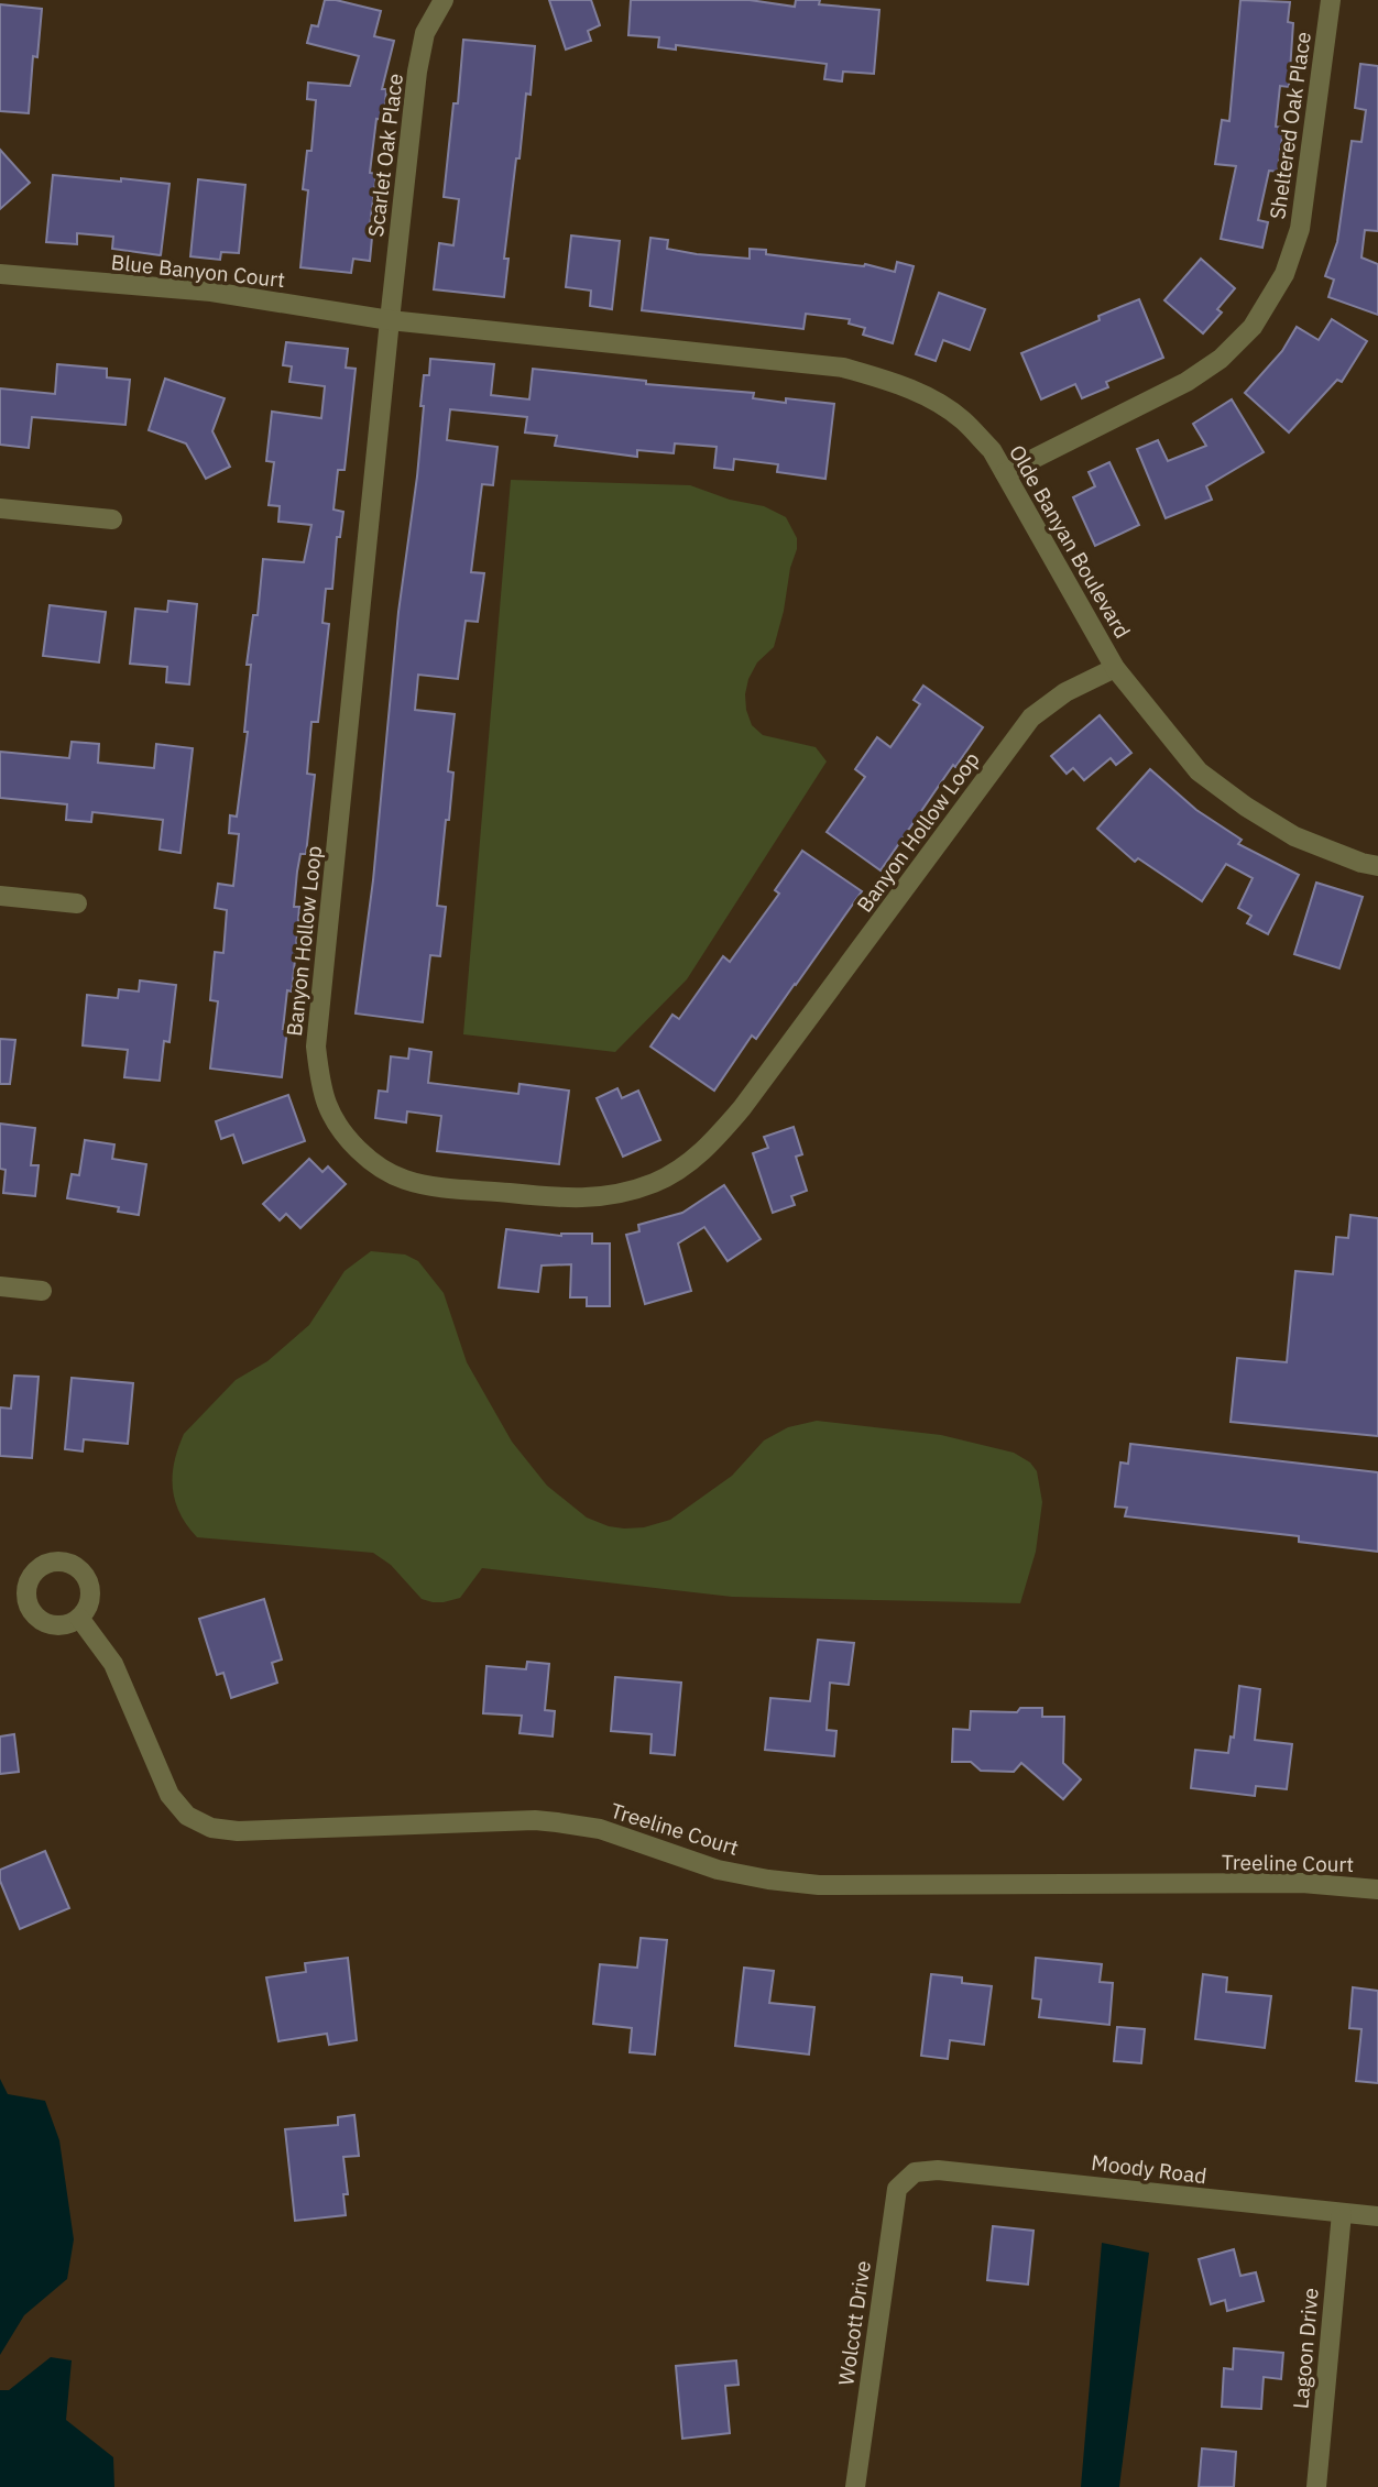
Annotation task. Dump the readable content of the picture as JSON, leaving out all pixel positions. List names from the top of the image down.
{
  "streets": {
    "street": [
      "Sheltered Oak Place",
      "Scarlet Oak Place",
      "Blue Banyon Court",
      "Olde Banyan Boulevard",
      "Banyon Hollow Loop",
      "Treeline Court",
      "Moody Road",
      "Wolcott Drive",
      "Lagoon Drive"
    ]
  },
  "crossings": [
    ["Sheltered Oak Place", "Olde Banyan Boulevard"],
    ["Scarlet Oak Place", "Blue Banyon Court"],
    ["Scarlet Oak Place", "Olde Banyan Boulevard"],
    ["Scarlet Oak Place", "Banyon Hollow Loop"],
    ["Blue Banyon Court", "Olde Banyan Boulevard"],
    ["Blue Banyon Court", "Banyon Hollow Loop"],
    ["Olde Banyan Boulevard", "Banyon Hollow Loop"],
    ["Moody Road", "Wolcott Drive"],
    ["Moody Road", "Lagoon Drive"]
  ]
}
